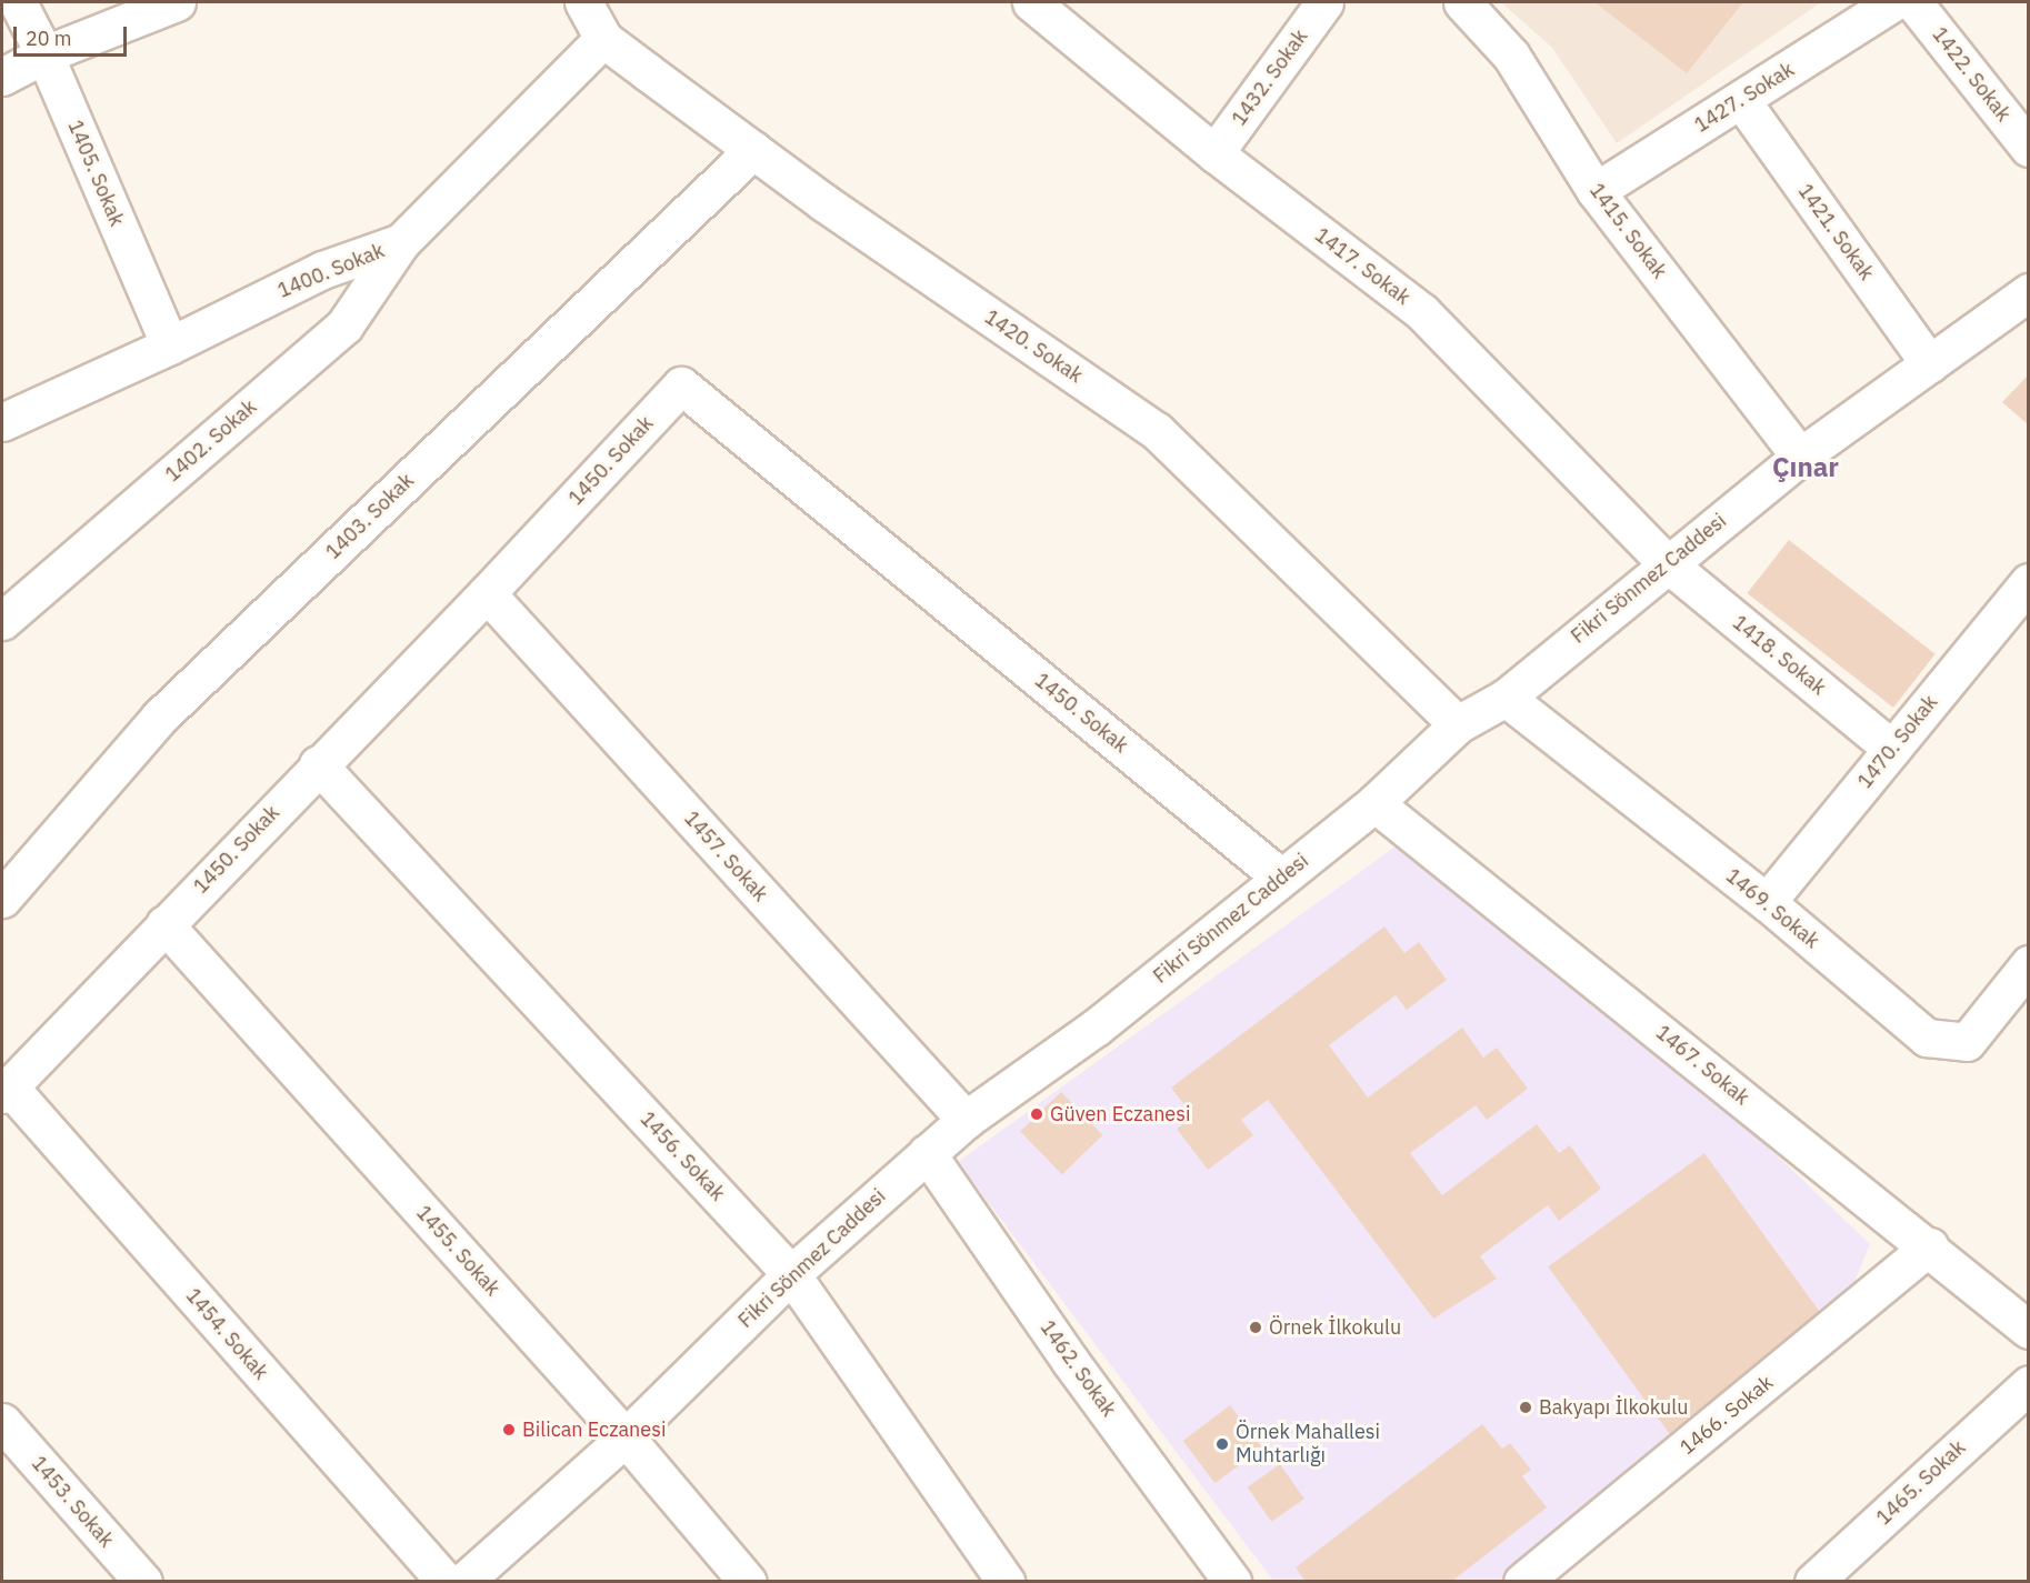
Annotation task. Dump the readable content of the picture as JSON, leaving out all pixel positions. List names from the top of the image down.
{
  "streets": {
    "street": [
      "1422. Sokak",
      "1432. Sokak",
      "1427. Sokak",
      "1405. Sokak",
      "1415. Sokak",
      "1421. Sokak",
      "1417. Sokak",
      "1400. Sokak",
      "1420. Sokak",
      "1402. Sokak",
      "1450. Sokak",
      "1403. Sokak",
      "Fikri Sönmez Caddesi",
      "1418. Sokak",
      "1470. Sokak",
      "1457. Sokak",
      "1469. Sokak",
      "1467. Sokak",
      "1456. Sokak",
      "1455. Sokak",
      "1454. Sokak",
      "1462. Sokak",
      "1466. Sokak",
      "1465. Sokak",
      "1453. Sokak"
    ]
  },
  "crossings": [
    ["1432. Sokak", "1417. Sokak"],
    ["1427. Sokak", "1415. Sokak"],
    ["1427. Sokak", "1421. Sokak"],
    ["1405. Sokak", "1400. Sokak"],
    ["1415. Sokak", "Fikri Sönmez Caddesi"],
    ["1421. Sokak", "Fikri Sönmez Caddesi"],
    ["1417. Sokak", "Fikri Sönmez Caddesi"],
    ["1417. Sokak", "1418. Sokak"],
    ["1400. Sokak", "1420. Sokak"],
    ["1400. Sokak", "1402. Sokak"],
    ["1420. Sokak", "1403. Sokak"],
    ["1420. Sokak", "Fikri Sönmez Caddesi"],
    ["1450. Sokak", "Fikri Sönmez Caddesi"],
    ["1450. Sokak", "1457. Sokak"],
    ["1450. Sokak", "1456. Sokak"],
    ["1450. Sokak", "1455. Sokak"],
    ["1450. Sokak", "1454. Sokak"],
    ["Fikri Sönmez Caddesi", "1418. Sokak"],
    ["Fikri Sönmez Caddesi", "1457. Sokak"],
    ["Fikri Sönmez Caddesi", "1469. Sokak"],
    ["Fikri Sönmez Caddesi", "1467. Sokak"],
    ["Fikri Sönmez Caddesi", "1456. Sokak"],
    ["Fikri Sönmez Caddesi", "1455. Sokak"],
    ["Fikri Sönmez Caddesi", "1462. Sokak"],
    ["1418. Sokak", "1470. Sokak"],
    ["1470. Sokak", "1469. Sokak"],
    ["1467. Sokak", "1466. Sokak"]
  ],
  "districts": ["Çınar"],
  "places": [
    "Güven Eczanesi",
    "Örnek İlkokulu",
    "Bakyapı İlkokulu",
    "Bilican Eczanesi",
    "Örnek Mahallesi Muhtarlığı"
  ],
  "scale_bar": "20 m"
}
